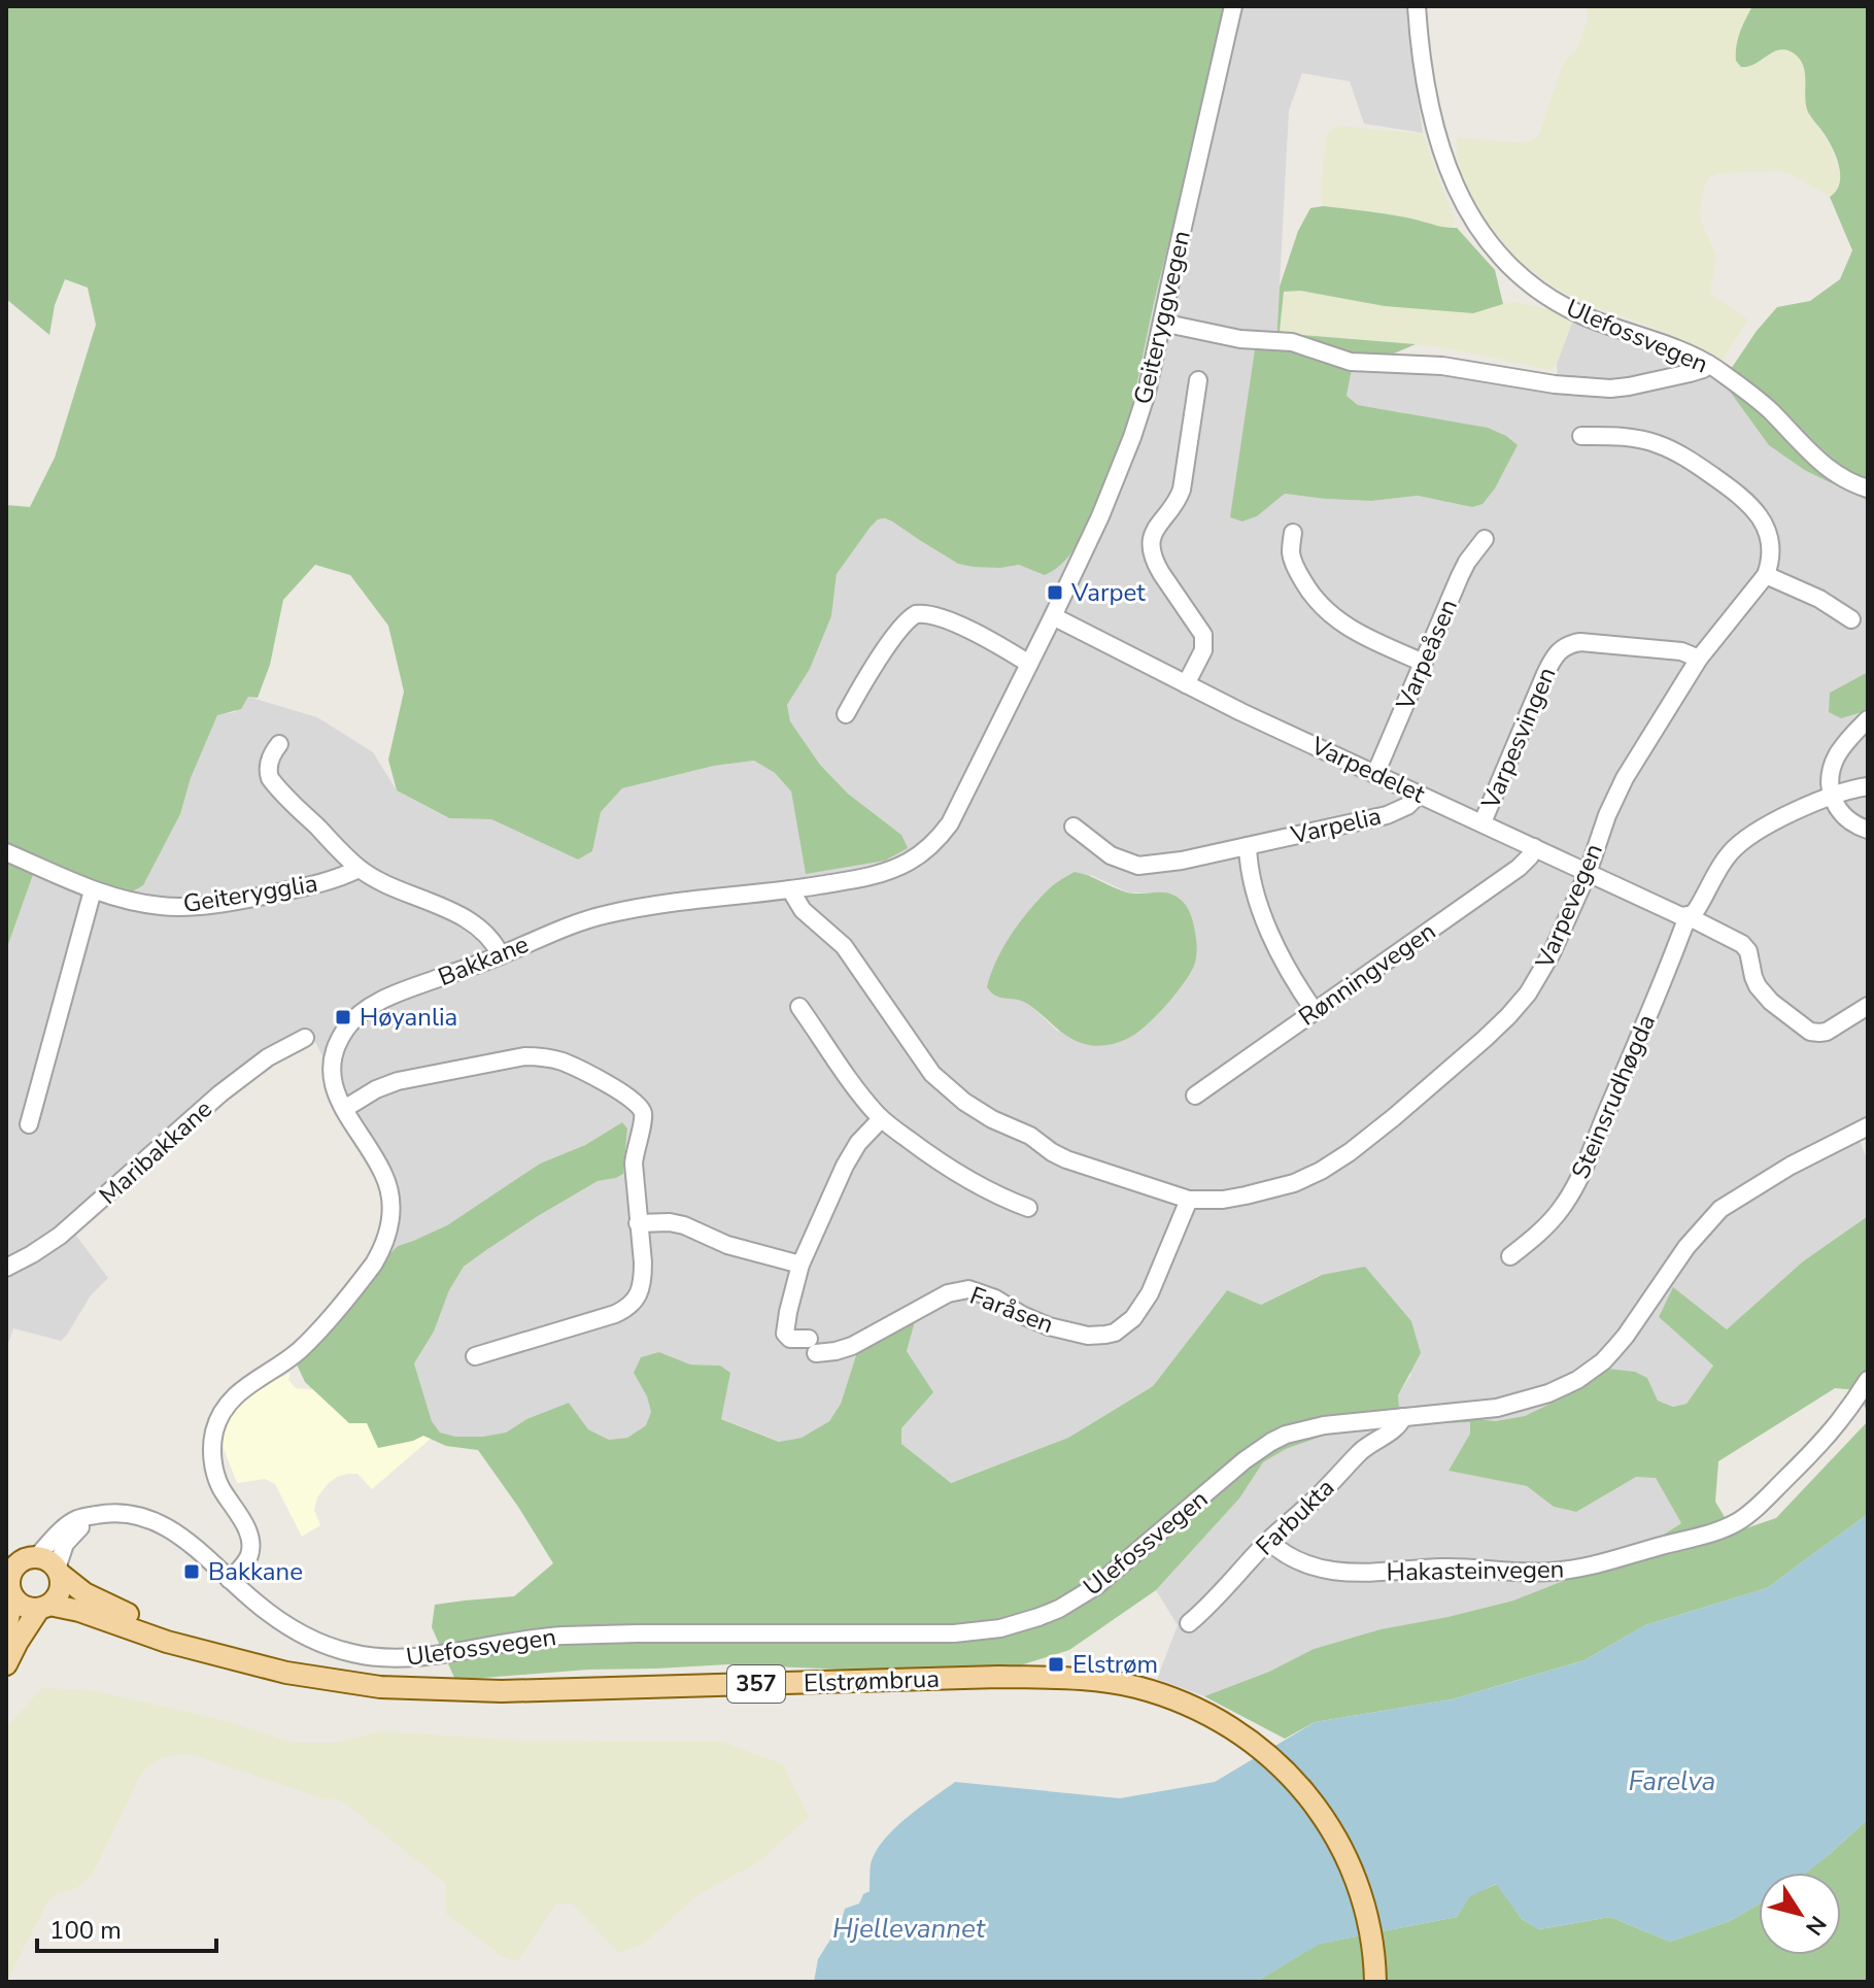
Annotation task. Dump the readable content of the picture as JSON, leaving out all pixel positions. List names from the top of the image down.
{
  "streets": {
    "main road": ["Elstrømbrua", "357"],
    "street": [
      "Geiteryggvegen",
      "Ulefossvegen",
      "Varpeåsen",
      "Varpesvingen",
      "Varpedelet",
      "Varpelia",
      "Geiterygglia",
      "Varpevegen",
      "Bakkane",
      "Rønningvegen",
      "Steinsrudhøgda",
      "Maribakkane",
      "Faråsen",
      "Farbukta",
      "Hakasteinvegen"
    ]
  },
  "crossings": [
    ["Geiteryggvegen", "Varpedelet"],
    ["Geiteryggvegen", "Bakkane"],
    ["Ulefossvegen", "Bakkane"],
    ["Ulefossvegen", "Farbukta"],
    ["Ulefossvegen", "Elstrømbrua"],
    ["Ulefossvegen", "357"],
    ["Varpeåsen", "Varpedelet"],
    ["Varpesvingen", "Varpedelet"],
    ["Varpesvingen", "Varpevegen"],
    ["Varpedelet", "Varpelia"],
    ["Varpedelet", "Varpevegen"],
    ["Varpedelet", "Bakkane"],
    ["Varpedelet", "Rønningvegen"],
    ["Varpedelet", "Steinsrudhøgda"],
    ["Varpevegen", "Bakkane"],
    ["Varpevegen", "Faråsen"],
    ["Farbukta", "Hakasteinvegen"],
    ["Elstrømbrua", "357"]
  ],
  "water": ["Farelva", "Hjellevannet"],
  "places": {
    "transit": [
      "Varpet",
      "Høyanlia",
      "Bakkane",
      "Elstrøm"
    ]
  },
  "scale_bar": "100 m",
  "north": "bottom right"
}
